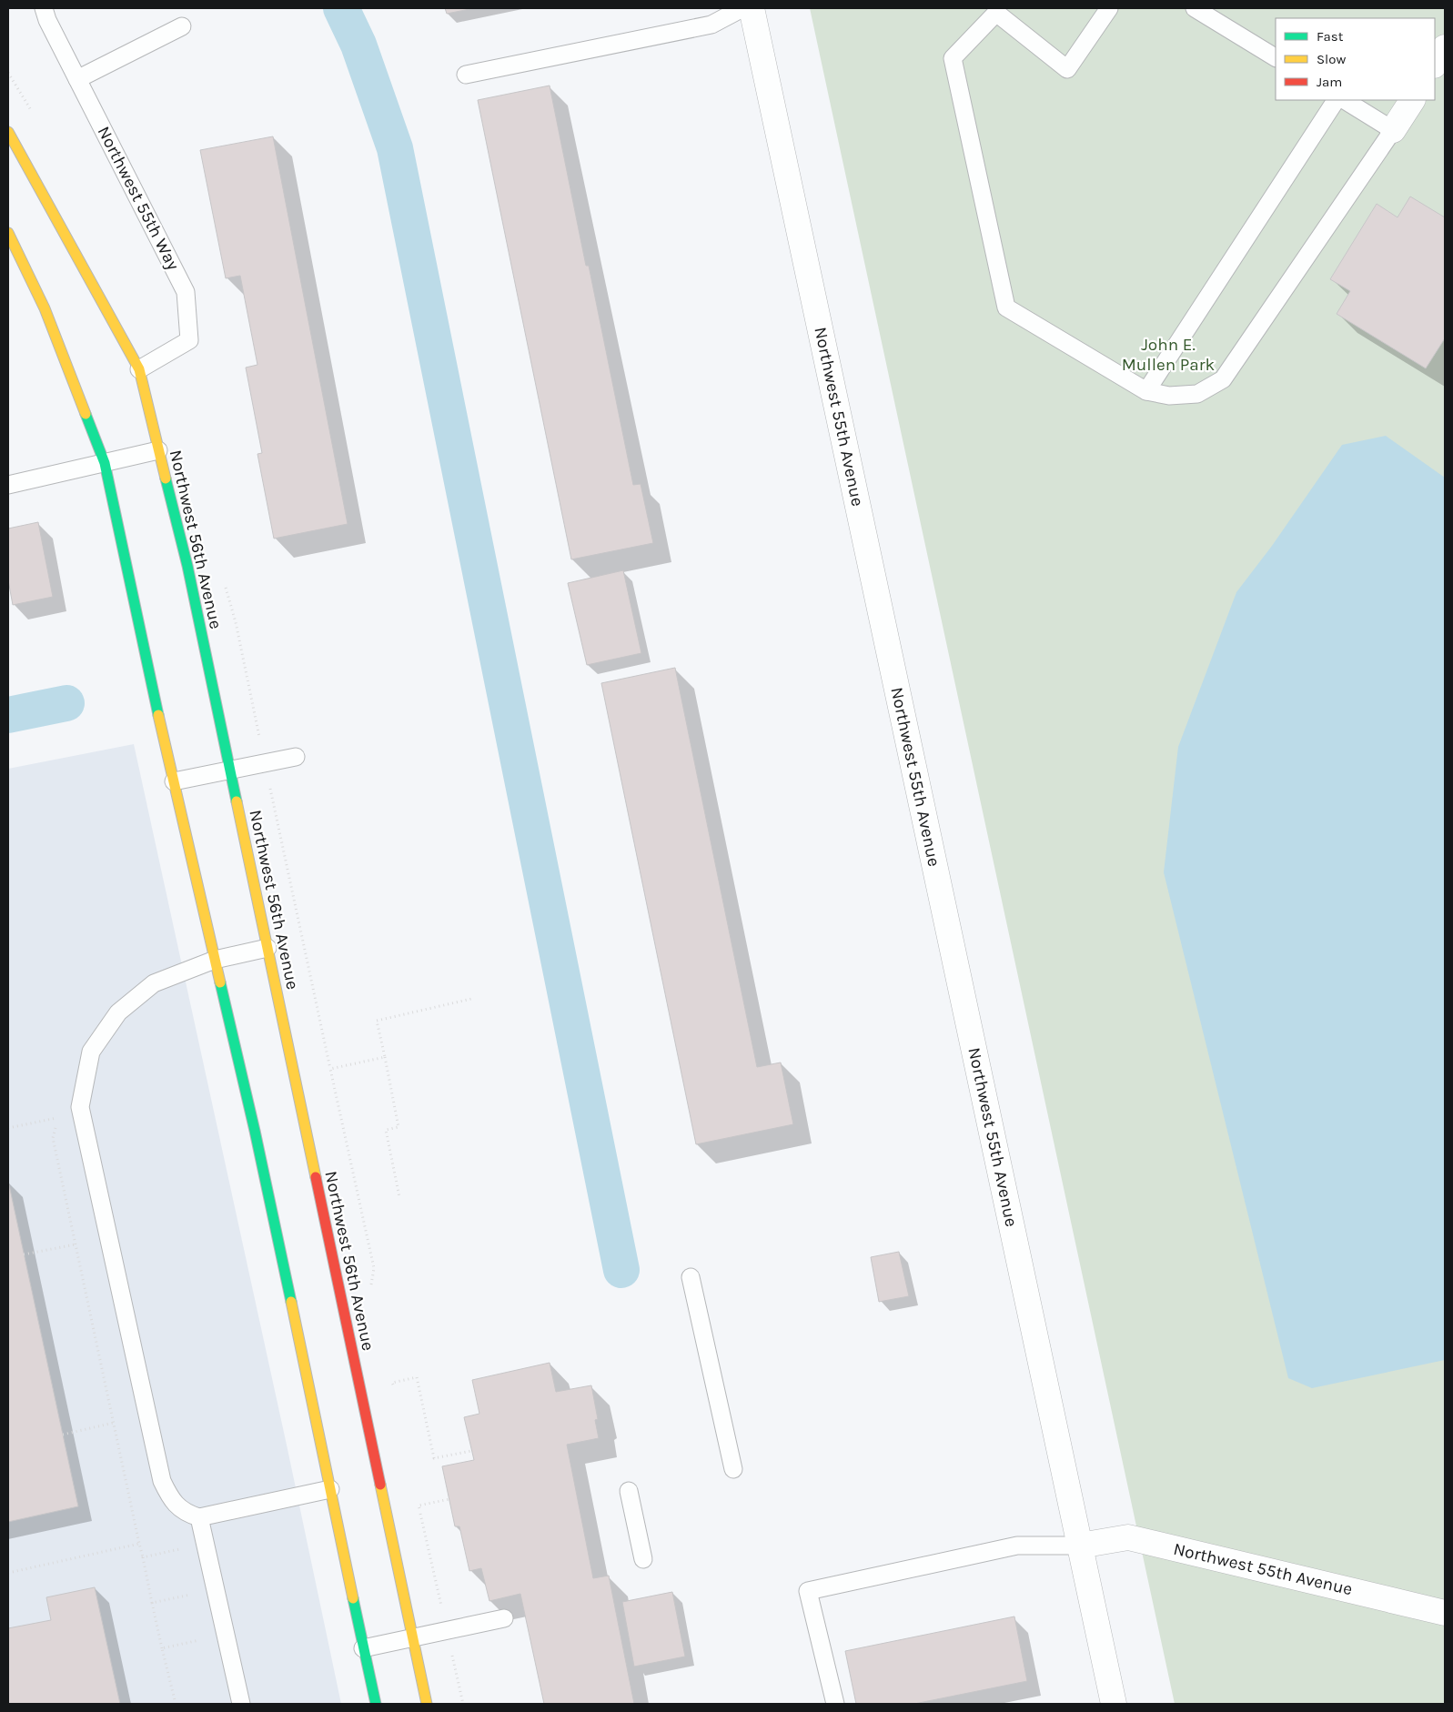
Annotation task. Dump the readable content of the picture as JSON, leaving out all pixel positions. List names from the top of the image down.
{
  "streets": {
    "street": ["Northwest 55th Avenue", "Northwest 56th Avenue"],
    "lane": ["Northwest 55th Way"]
  },
  "crossings": [
    ["Northwest 55th Way", "Northwest 56th Avenue"]
  ],
  "parks": ["John E. Mullen Park"],
  "legend": ["Fast", "Slow", "Jam"]
}
